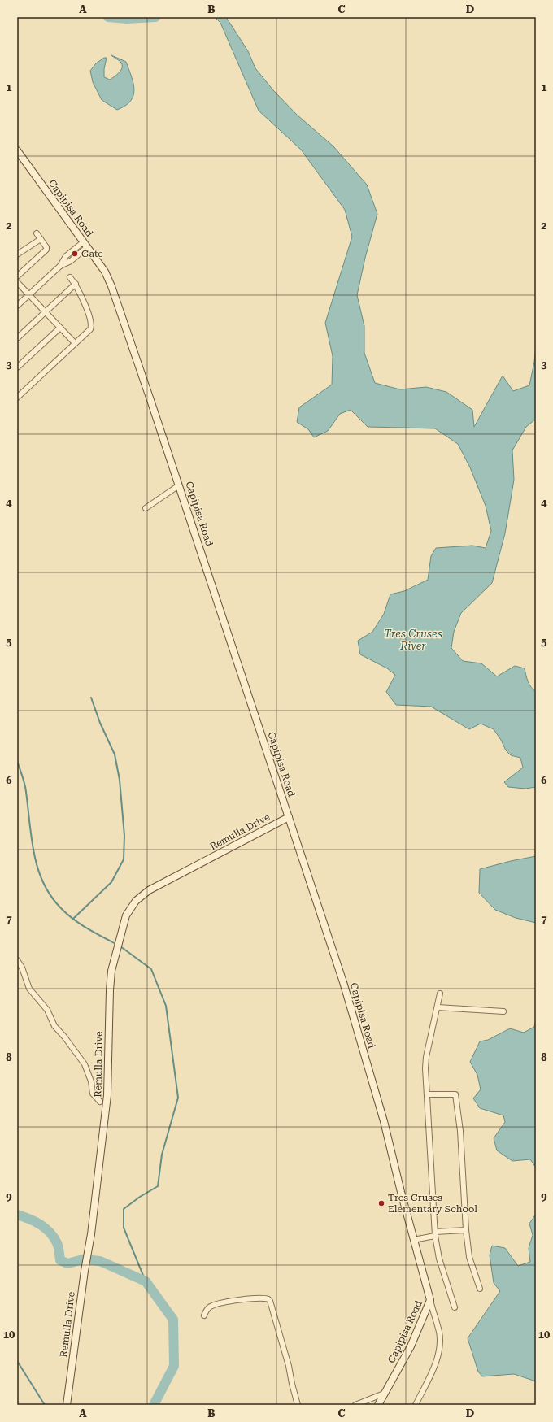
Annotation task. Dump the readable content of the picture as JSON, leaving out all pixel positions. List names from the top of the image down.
{
  "streets": {
    "main road": ["Capipisa Road", "Remulla Drive"]
  },
  "crossings": [
    ["Capipisa Road", "Remulla Drive"]
  ],
  "water": ["Tres Cruses River"],
  "places": ["Gate", "Tres Cruses Elementary School"],
  "grid": {
    "columns": [
      "A",
      "B",
      "C",
      "D"
    ],
    "rows": [
      "1",
      "2",
      "3",
      "4",
      "5",
      "6",
      "7",
      "8",
      "9",
      "10"
    ]
  }
}
